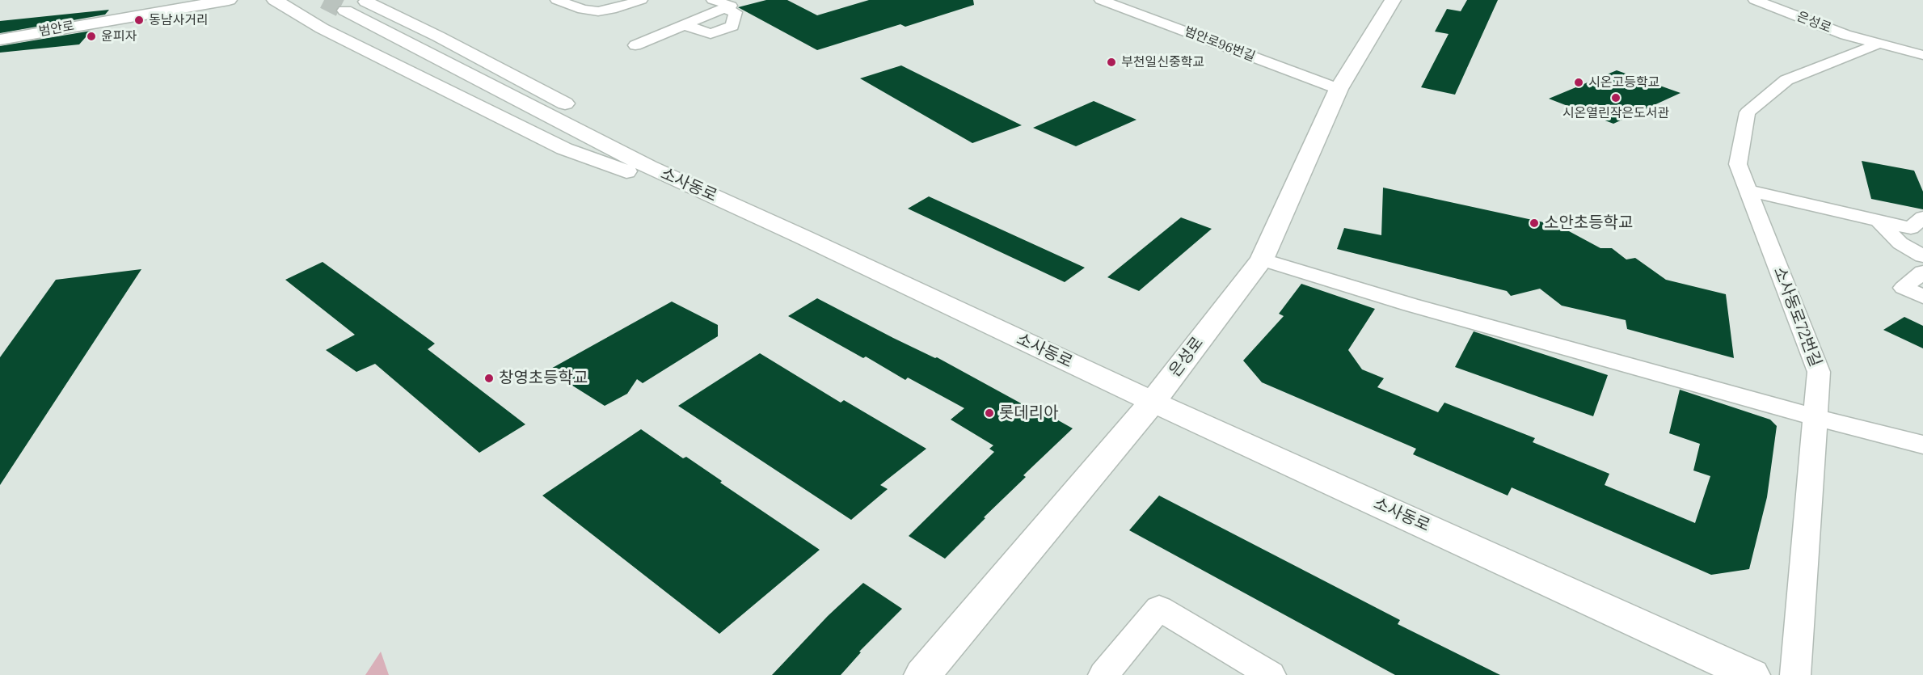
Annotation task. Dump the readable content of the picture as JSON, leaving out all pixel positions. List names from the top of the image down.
{
  "streets": {
    "street": [
      "은성로",
      "범안로",
      "범안로96번길",
      "소사동로",
      "소사동로72번길"
    ]
  },
  "crossings": [
    ["은성로", "범안로96번길"],
    ["은성로", "소사동로"]
  ],
  "places": [
    "동남사거리",
    "윤피자",
    "부천일신중학교",
    "시온고등학교",
    "시온열린작은도서관",
    "소안초등학교",
    "창영초등학교",
    "롯데리아"
  ]
}
